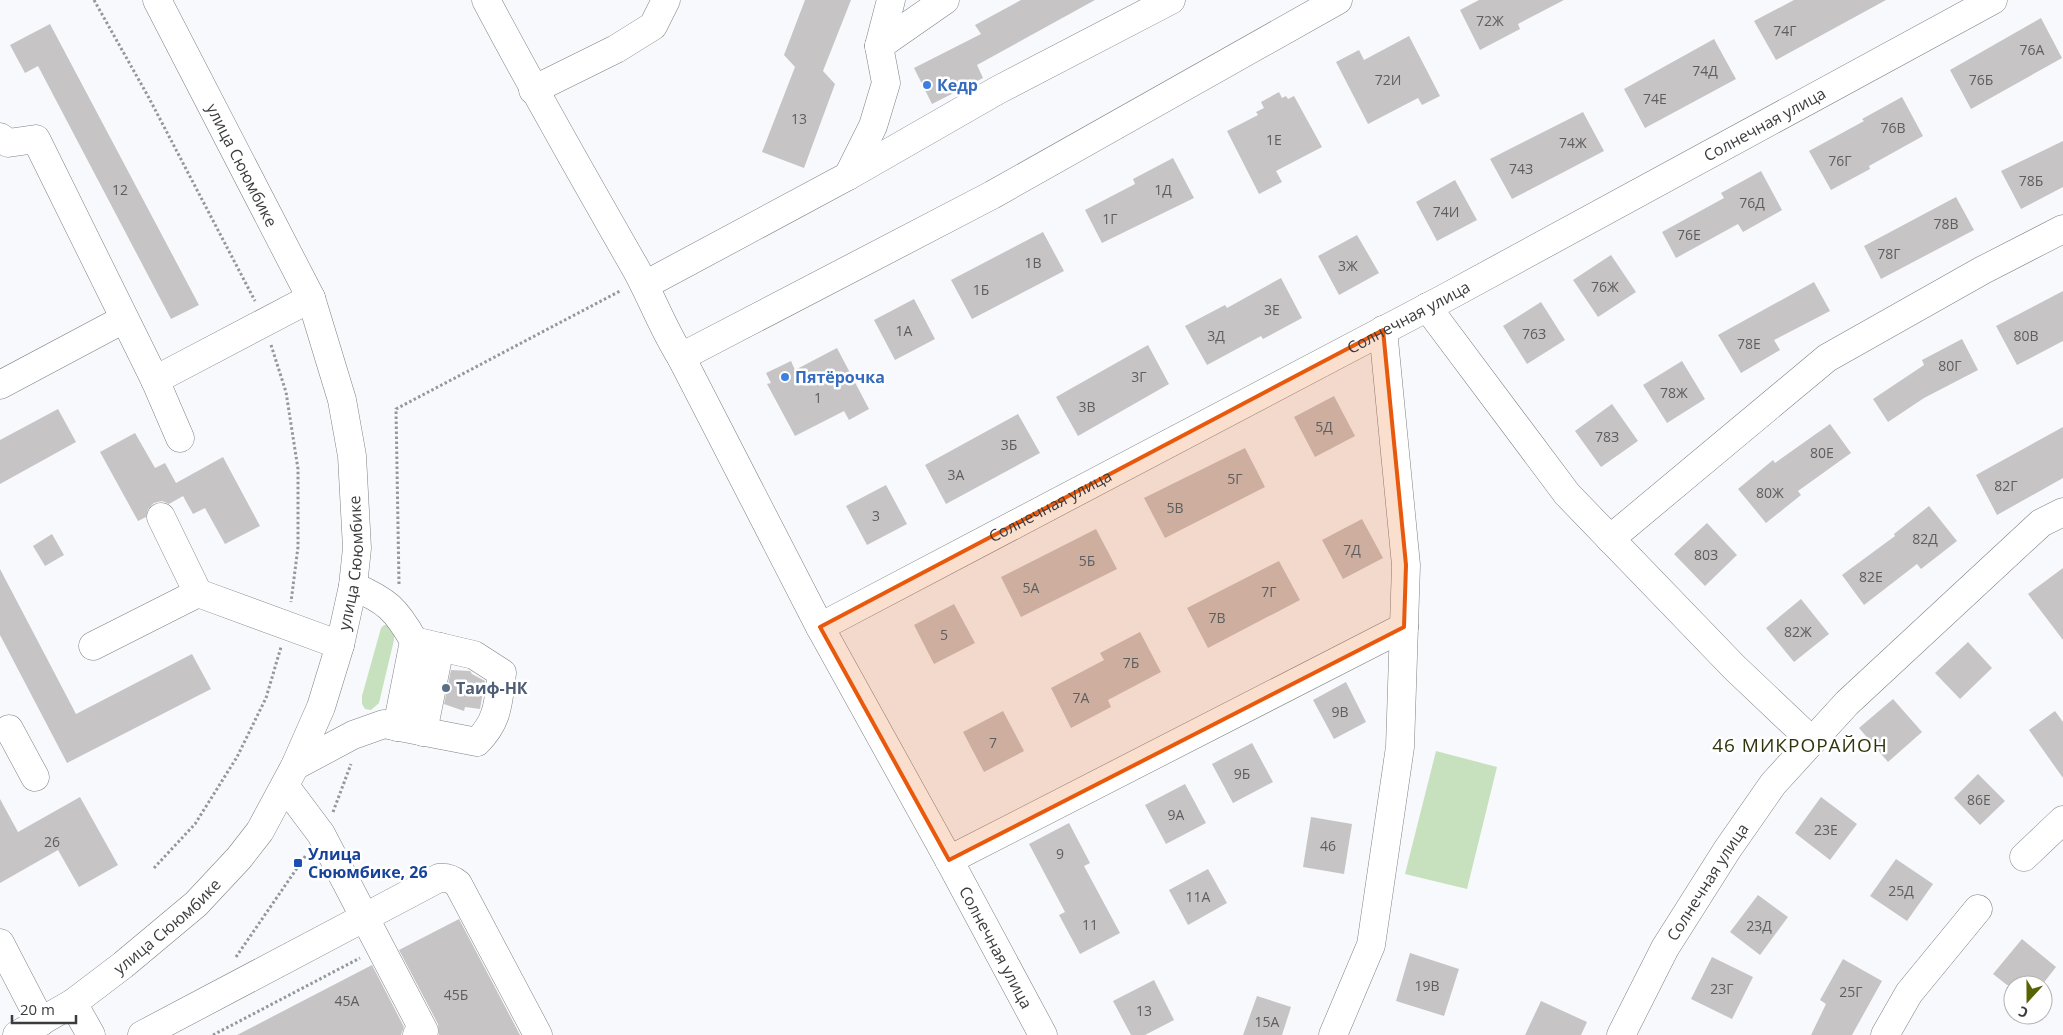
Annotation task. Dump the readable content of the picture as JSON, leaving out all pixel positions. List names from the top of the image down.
{
  "streets": {
    "street": ["Солнечная улица", "улица Сююмбике"]
  },
  "districts": ["46 МИКРОРАЙОН"],
  "places": {
    "other": ["Кедр", "Пятёрочка", "Таиф-НК"],
    "transit": ["Улица Сююмбике, 26"]
  },
  "house_numbers": [
    "72Ж",
    "74Г",
    "76А",
    "74Д",
    "72И",
    "76Б",
    "74Е",
    "13",
    "76В",
    "1Е",
    "74Ж",
    "76Г",
    "74З",
    "78Б",
    "12",
    "1Д",
    "76Д",
    "74И",
    "1Г",
    "78В",
    "76Е",
    "78Г",
    "1В",
    "3Ж",
    "76Ж",
    "1Б",
    "3Е",
    "1А",
    "76З",
    "3Д",
    "80В",
    "78Е",
    "80Г",
    "3Г",
    "78Ж",
    "1",
    "3В",
    "5Д",
    "78З",
    "3Б",
    "80Е",
    "3А",
    "5Г",
    "82Г",
    "80Ж",
    "5В",
    "3",
    "82Д",
    "7Д",
    "80З",
    "5Б",
    "82Е",
    "5А",
    "7Г",
    "7В",
    "82Ж",
    "5",
    "7Б",
    "7А",
    "9В",
    "7",
    "9Б",
    "86Е",
    "9А",
    "23Е",
    "26",
    "46",
    "9",
    "25Д",
    "11А",
    "11",
    "23Д",
    "19В",
    "23Г",
    "25Г",
    "45Б",
    "45А",
    "13",
    "15А"
  ],
  "scale_bar": "20 m",
  "north": "bottom"
}
